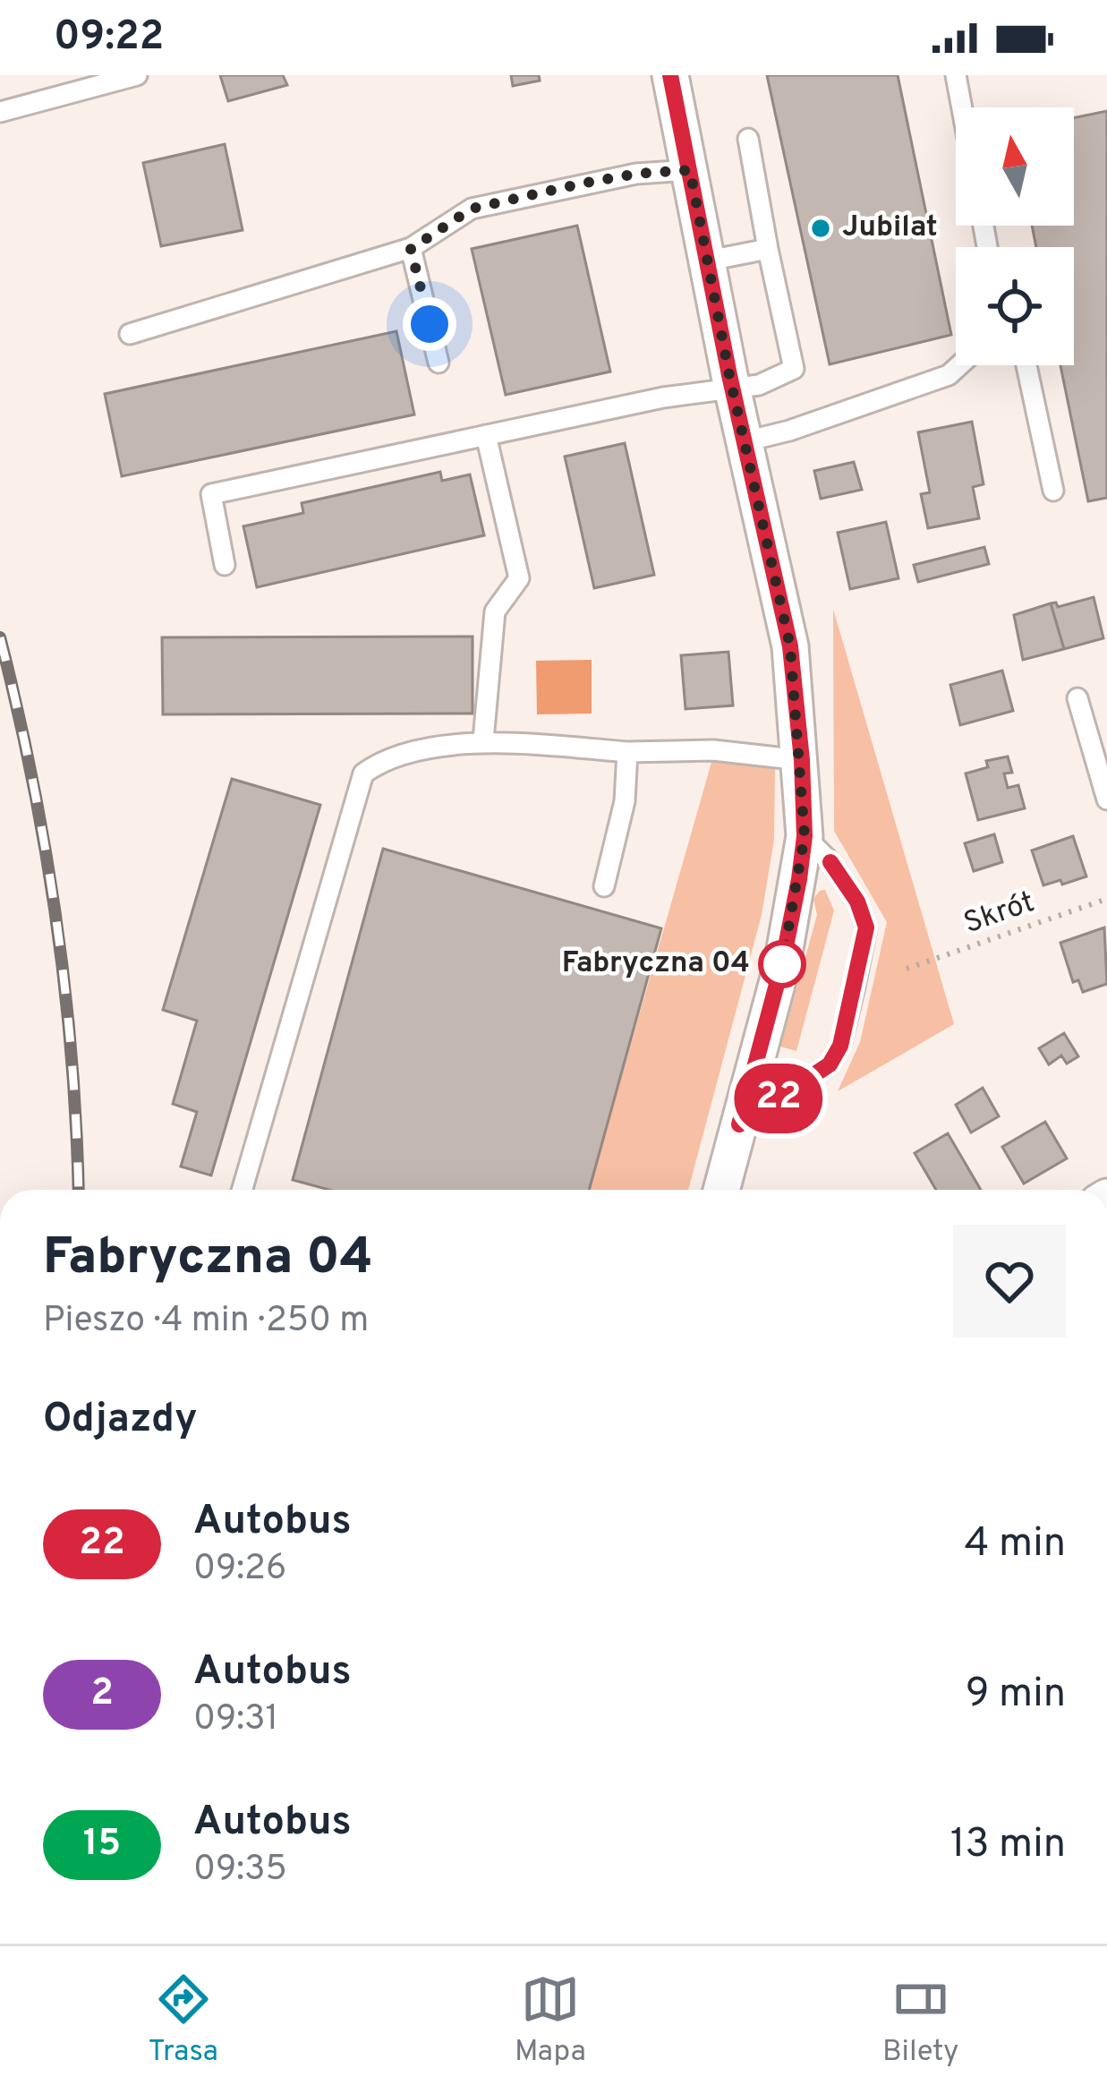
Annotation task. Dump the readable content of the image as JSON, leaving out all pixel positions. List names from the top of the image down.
{
  "streets": {
    "path": ["Skrót"]
  },
  "places": ["Jubilat", "Fabryczna 04"],
  "lines": ["bus line 22"],
  "north": "top",
  "page": {
    "status": "09:22",
    "on_map": "22",
    "heading": [
      ["Fabryczna 04", "Pieszo · 4 min · 250 m"],
      "Odjazdy"
    ],
    "list": [
      {
        "mark": "22",
        "name": "Autobus",
        "note": "09:26",
        "value": "4 min"
      },
      {
        "mark": "2",
        "name": "Autobus",
        "note": "09:31",
        "value": "9 min"
      },
      {
        "mark": "15",
        "name": "Autobus",
        "note": "09:35",
        "value": "13 min"
      }
    ],
    "tabs": ["Trasa", "Mapa", "Bilety"]
  }
}
